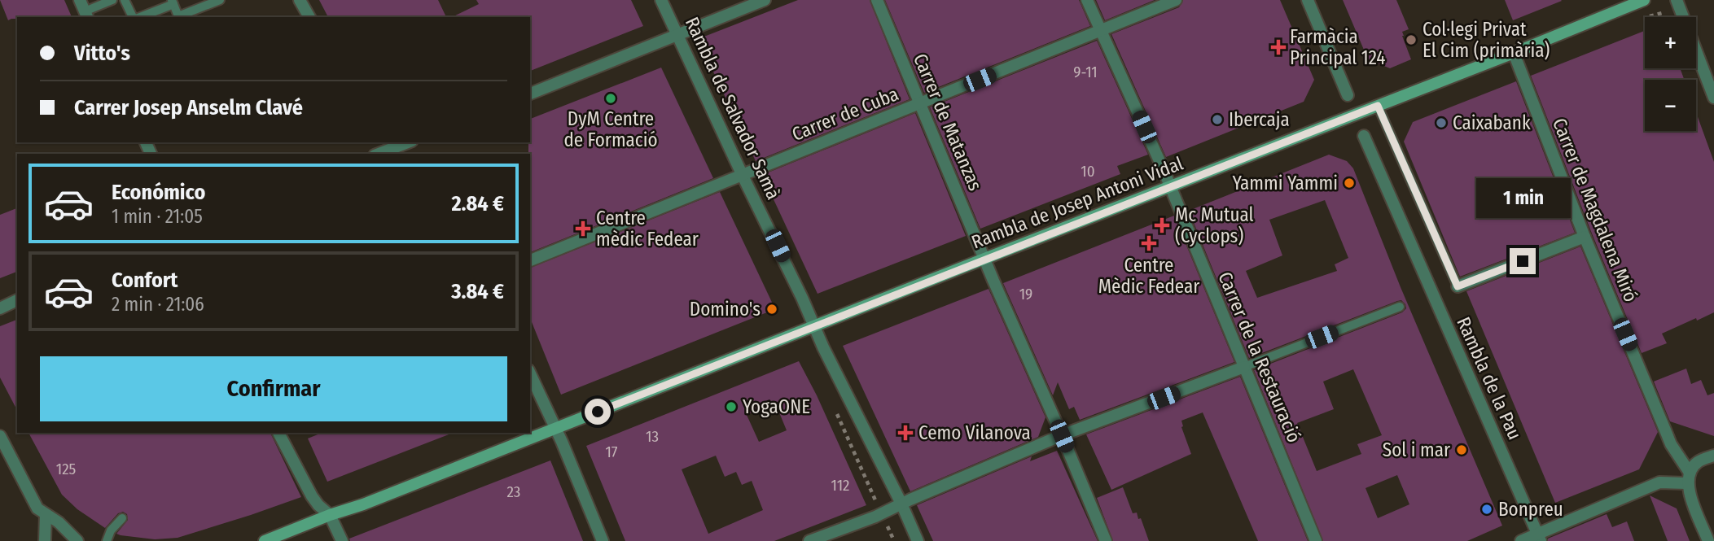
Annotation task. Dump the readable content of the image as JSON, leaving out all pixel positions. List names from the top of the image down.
{
  "streets": {
    "street": [
      "Rambla de Salvador Samà",
      "Carrer de Cuba",
      "Carrer de Matanzas",
      "Rambla de Josep Antoni Vidal",
      "Carrer de Magdalena Miró",
      "Carrer de la Restauració",
      "Rambla de la Pau"
    ]
  },
  "crossings": [
    ["Rambla de Salvador Samà", "Carrer de Cuba"],
    ["Rambla de Salvador Samà", "Rambla de Josep Antoni Vidal"],
    ["Carrer de Cuba", "Carrer de Matanzas"],
    ["Carrer de Cuba", "Carrer de la Restauració"],
    ["Carrer de Matanzas", "Rambla de Josep Antoni Vidal"],
    ["Rambla de Josep Antoni Vidal", "Carrer de Magdalena Miró"],
    ["Rambla de Josep Antoni Vidal", "Carrer de la Restauració"]
  ],
  "places": {
    "other": [
      "Col·legi Privat El Cim (primària)",
      "DyM Centre de Formació",
      "Ibercaja",
      "Caixabank",
      "Yammi Yammi",
      "Domino's",
      "YogaONE",
      "Sol i mar",
      "Bonpreu"
    ],
    "health": [
      "Farmàcia Principal 124",
      "Mc Mutual (Cyclops)",
      "Centre mèdic Fedear",
      "Centre Mèdic Fedear",
      "Cemo Vilanova"
    ]
  },
  "house_numbers": [
    "9-11",
    "10",
    "19",
    "13",
    "17",
    "125",
    "112",
    "23"
  ],
  "page": {
    "map_buttons": ["+", "−"],
    "banner": ["Vitto's", "Carrer Josep Anselm Clavé"],
    "list": [
      {
        "name": "Económico",
        "note": "1 min · 21:05",
        "value": "2.84 €"
      },
      {
        "name": "Confort",
        "note": "2 min · 21:06",
        "value": "3.84 €"
      }
    ],
    "bubble": "1 min",
    "buttons": "Confirmar"
  }
}
